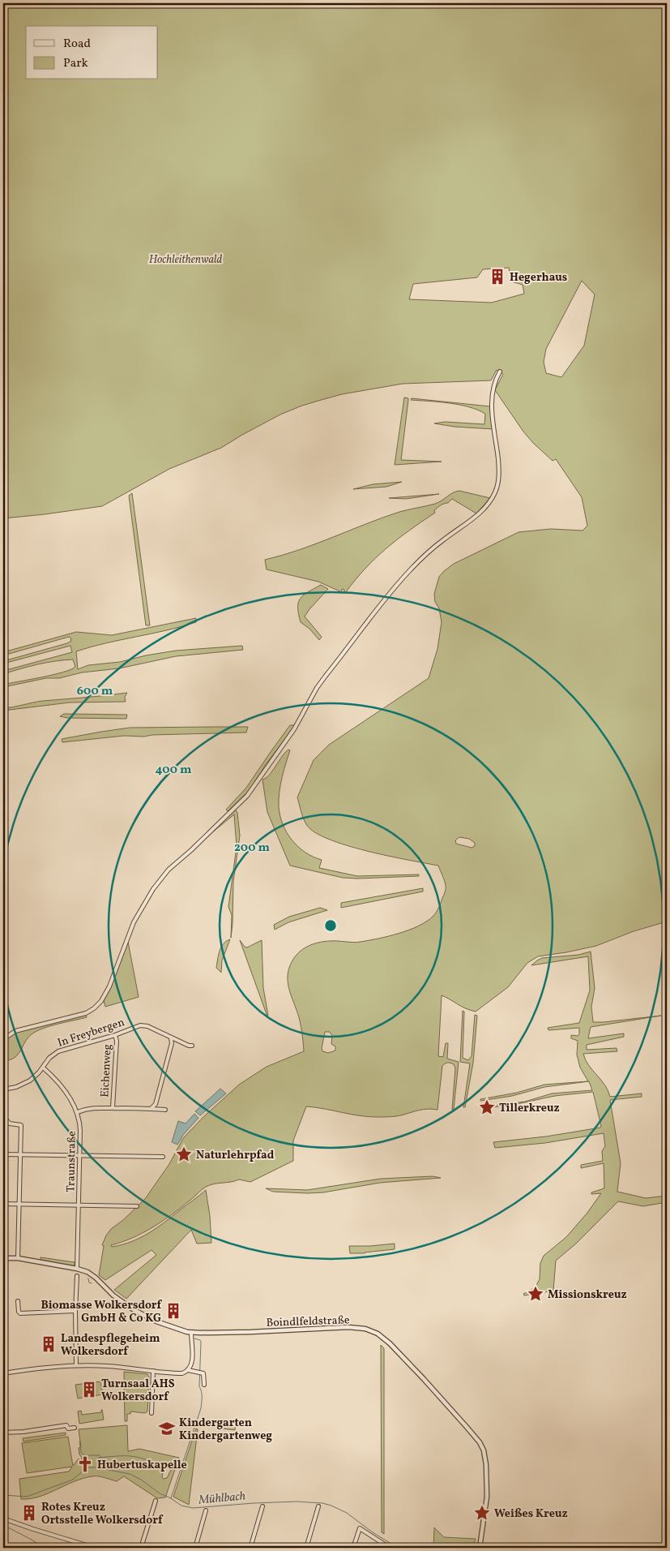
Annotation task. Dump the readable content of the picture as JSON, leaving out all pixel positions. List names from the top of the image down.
{
  "streets": {
    "street": [
      "In Freybergen",
      "Eichenweg",
      "Traunstraße",
      "Boindlfeldstraße"
    ]
  },
  "crossings": [
    ["In Freybergen", "Eichenweg"],
    ["In Freybergen", "Traunstraße"],
    ["Eichenweg", "Traunstraße"],
    ["Traunstraße", "Boindlfeldstraße"]
  ],
  "water": ["Mühlbach"],
  "parks": ["Hochleithenwald"],
  "places": {
    "building": [
      "Hegerhaus",
      "Biomasse Wolkersdorf GmbH & Co KG",
      "Landespflegeheim Wolkersdorf",
      "Turnsaal AHS Wolkersdorf",
      "Rotes Kreuz Ortsstelle Wolkersdorf"
    ],
    "place": [
      "Tillerkreuz",
      "Naturlehrpfad",
      "Missionskreuz",
      "Weißes Kreuz"
    ],
    "school or university": ["Kindergarten Kindergartenweg"],
    "church": ["Hubertuskapelle"]
  },
  "legend": ["Road", "Park"],
  "rings": ["600 m", "400 m", "200 m"]
}
